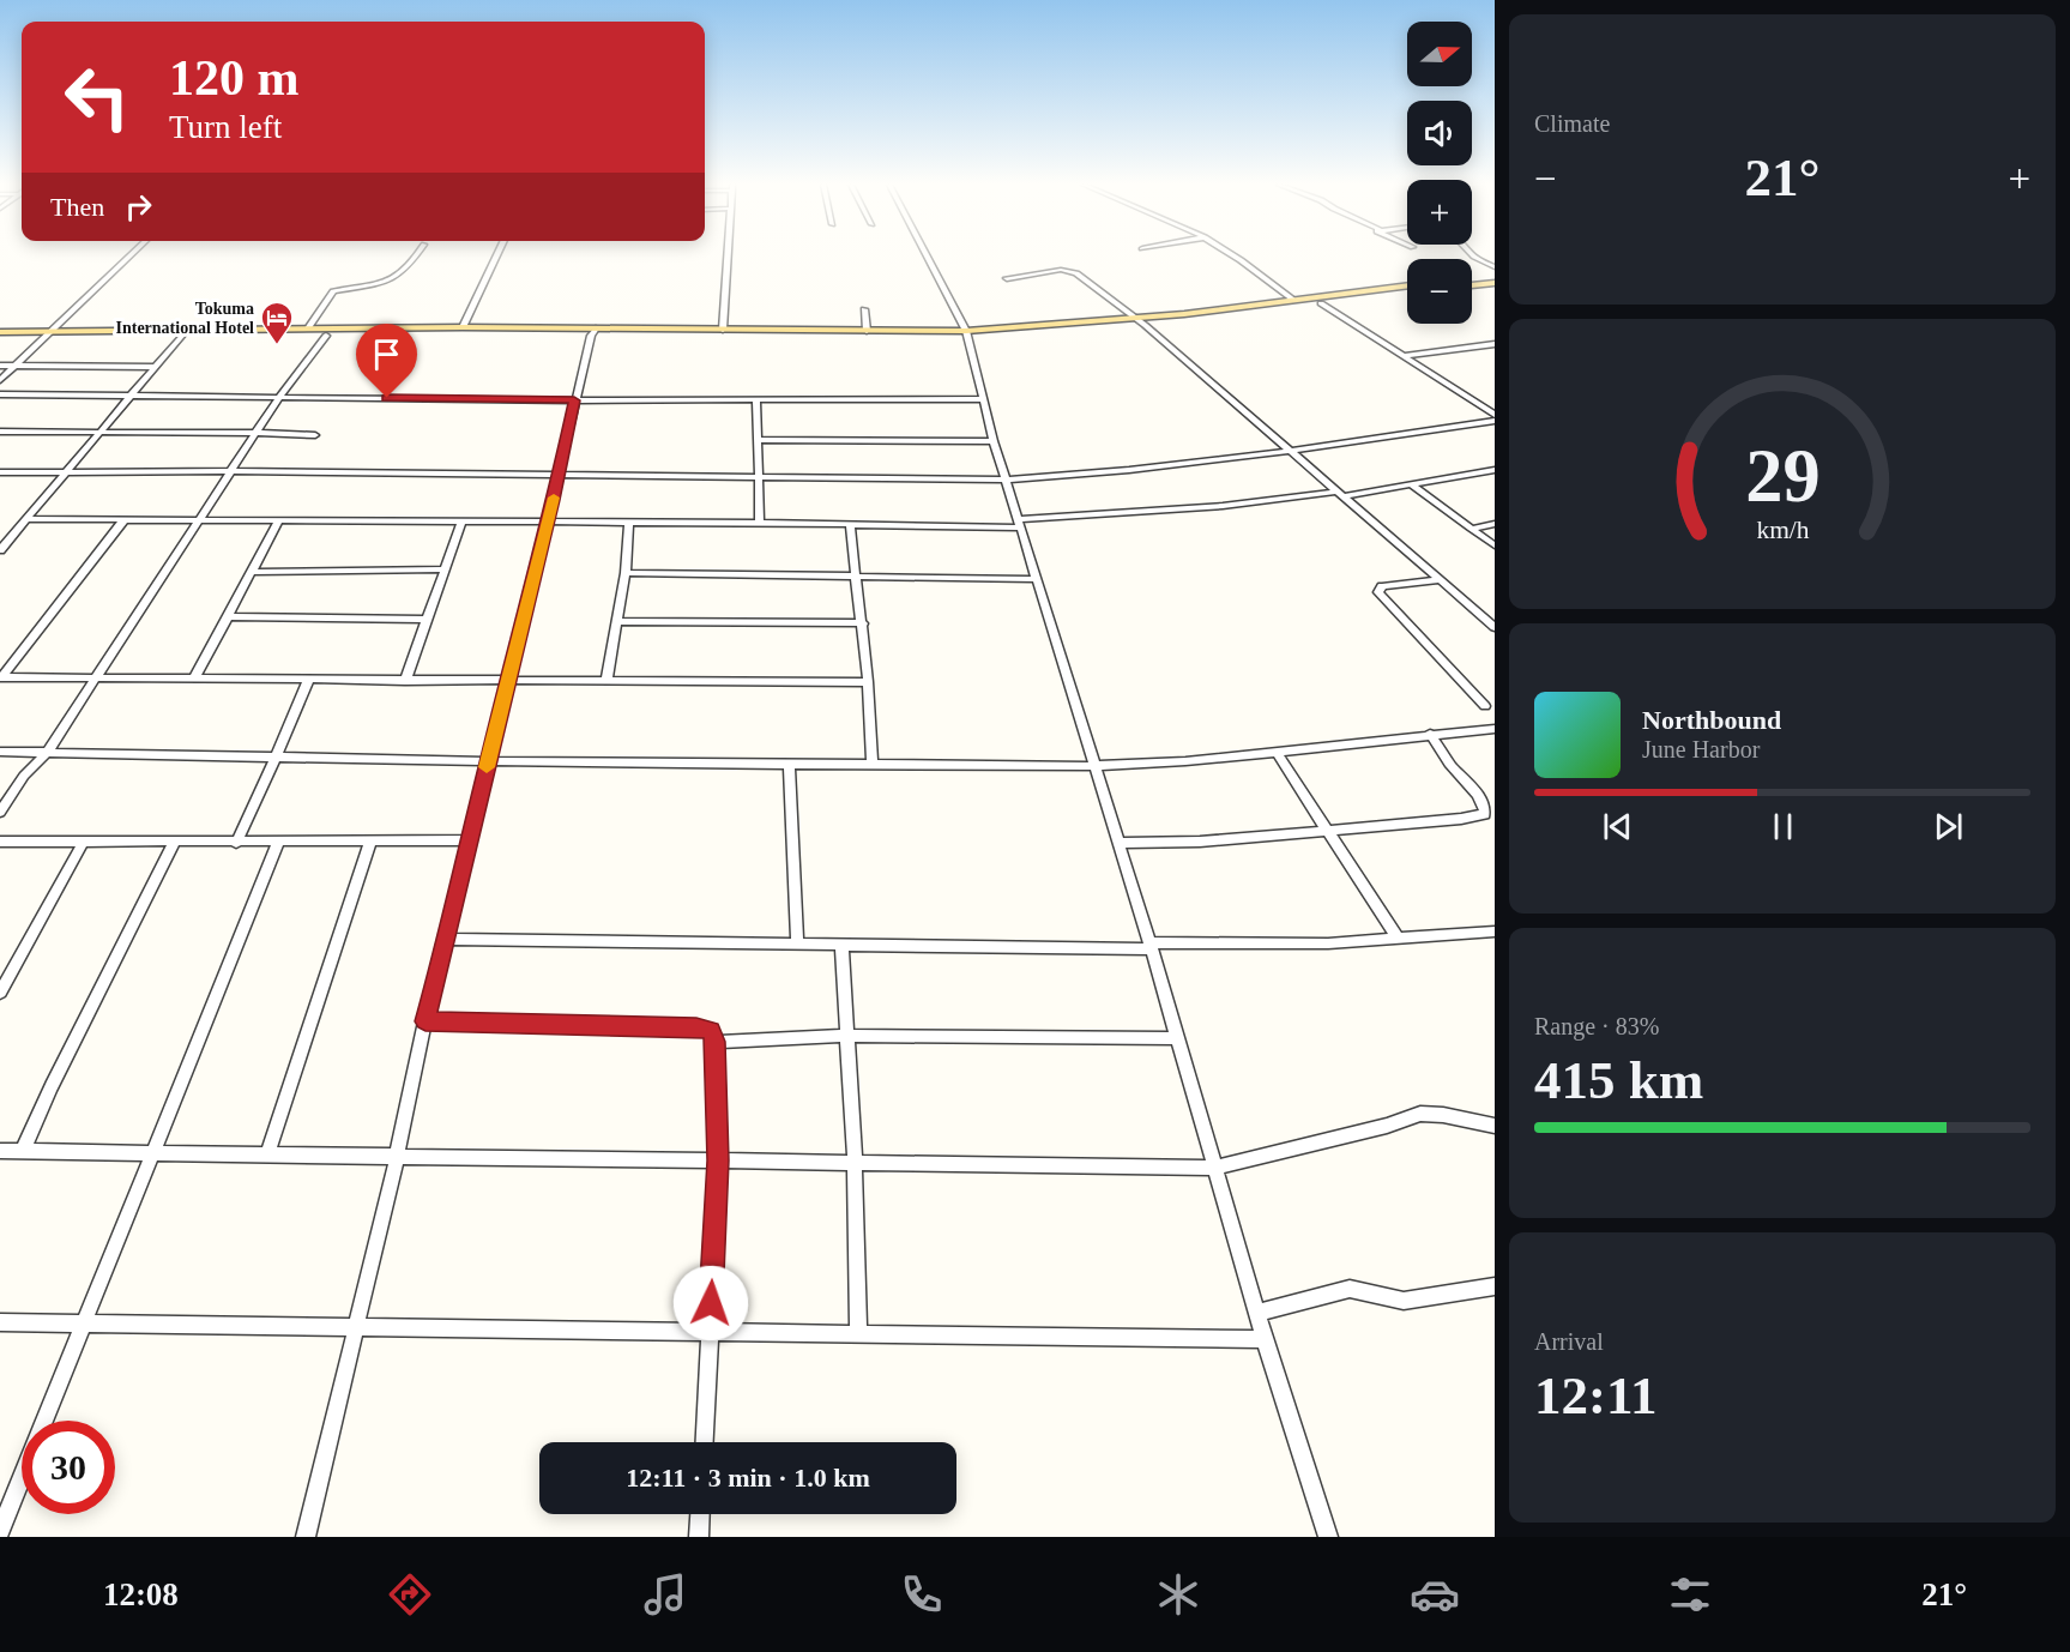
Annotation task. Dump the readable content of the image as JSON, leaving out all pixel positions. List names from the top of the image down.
{
  "places": {
    "hotel": ["Tokuma International Hotel"]
  },
  "north": "right",
  "page": {
    "tile": [
      "Climate",
      ["Range · 83%", "415 km"],
      ["Arrival", "12:11"]
    ],
    "map_buttons": ["+", "−"],
    "turn": ["120 m", "Turn left"],
    "heat": ["−", "21°", "+"],
    "then": "Then",
    "song": ["Northbound", "June Harbor"],
    "limit": "30",
    "trip": "12:11 · 3 min · 1.0 km",
    "tabs": ["12:08", "21°"],
    "gauge": ["29", "km/h"]
  }
}
